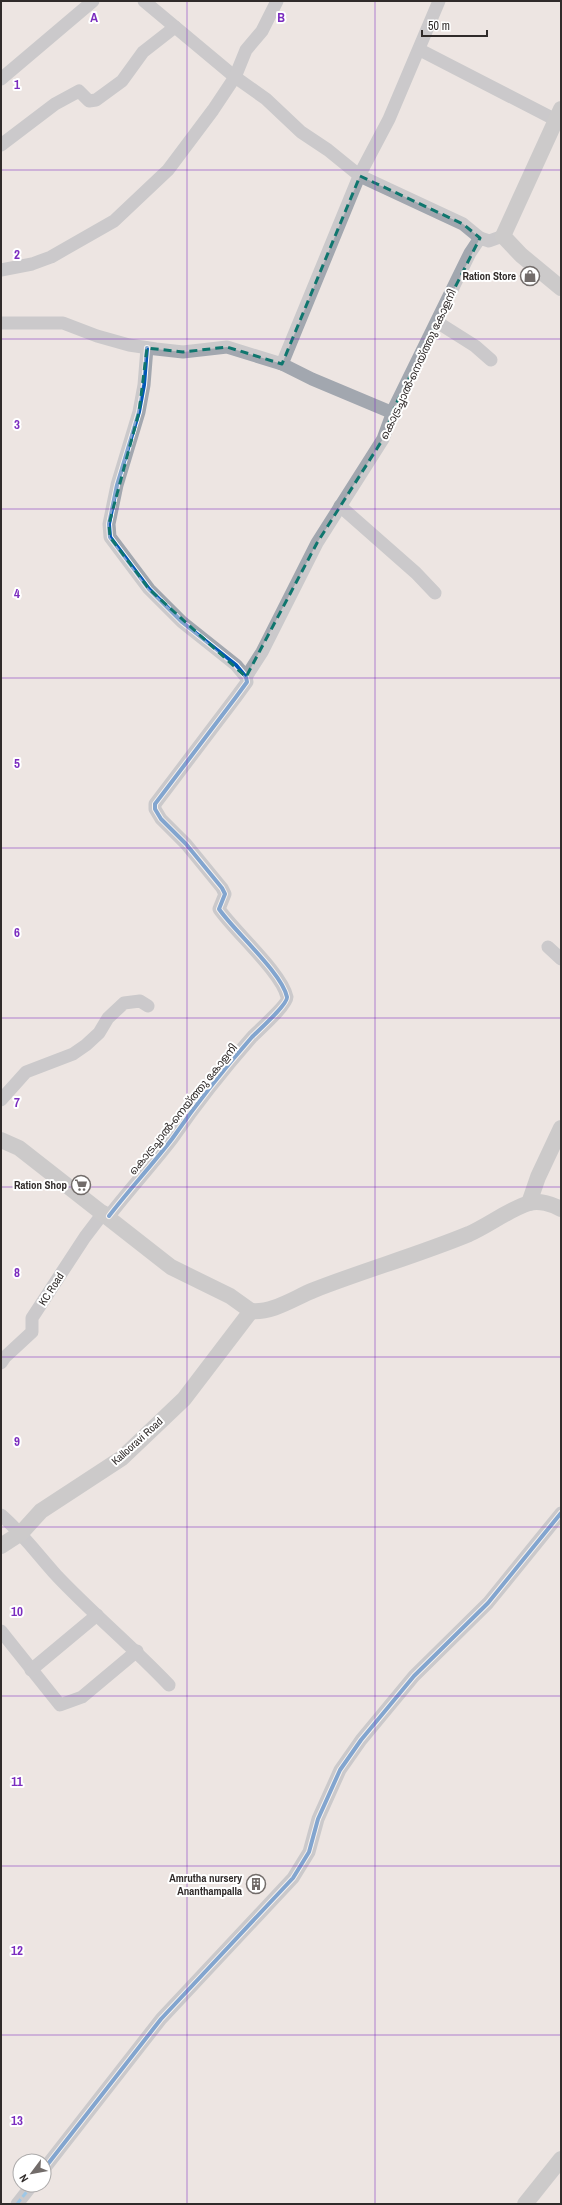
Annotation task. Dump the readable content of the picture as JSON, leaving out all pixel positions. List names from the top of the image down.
{
  "streets": {
    "main road": ["Kallooravi Road"],
    "street": ["കൊട്രച്ചാൽ-നെയ്ത്തു കോളനി", "KC Road"]
  },
  "crossings": [
    ["കൊട്രച്ചാൽ-നെയ്ത്തു കോളനി", "KC Road"]
  ],
  "places": {
    "shop": ["Ration Store"],
    "supermarket": ["Ration Shop"],
    "building": ["Amrutha nursery Ananthampalla"]
  },
  "scale_bar": "50 m",
  "north": "bottom left",
  "grid": {
    "columns": ["A", "B"],
    "rows": [
      "1",
      "2",
      "3",
      "4",
      "5",
      "6",
      "7",
      "8",
      "9",
      "10",
      "11",
      "12",
      "13"
    ]
  }
}
